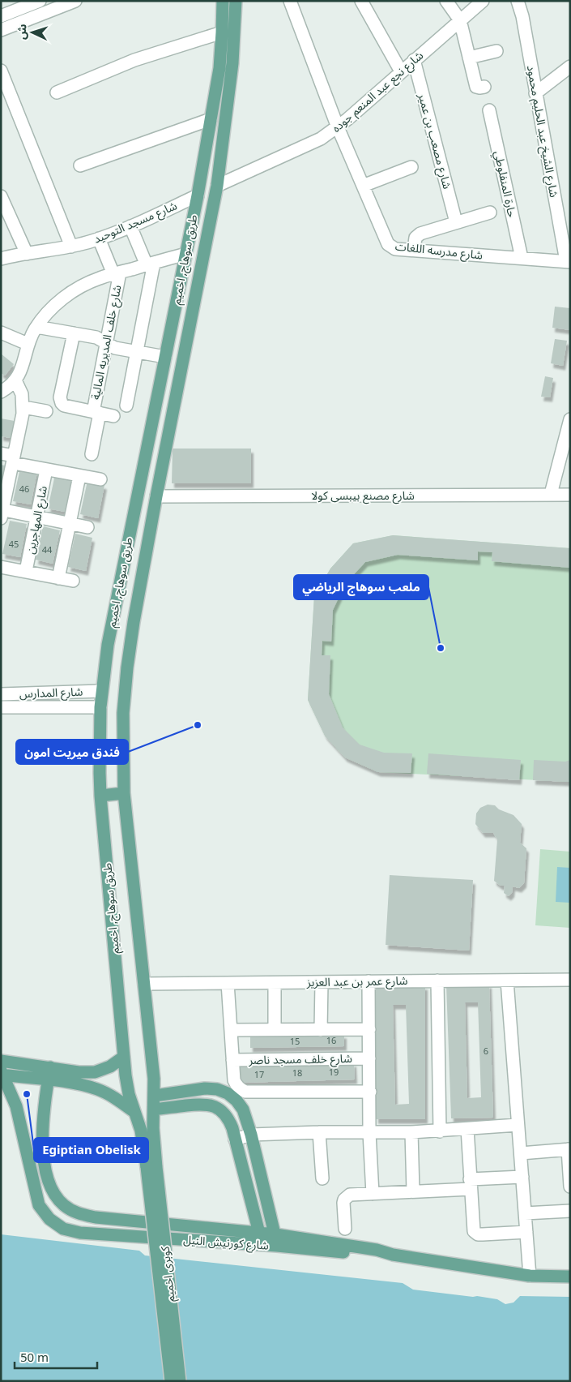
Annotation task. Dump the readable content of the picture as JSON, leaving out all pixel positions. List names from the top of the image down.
{
  "streets": {
    "main road": ["طريق سوهاج, اخميم", "شارع كورنيش النيل", "كوبرى اخميم"],
    "street": [
      "شارع نجع عبد المنعم جوده",
      "شارع الشيخ عبد الحليم محمود",
      "شارع مصعب بن عمير",
      "حارة المنفلوطي",
      "شارع مسجد التوحيد",
      "شارع مدرسه اللغات",
      "شارع خلف المديريه المالية",
      "شارع مصنع بيبسى كولا",
      "شارع المهاجرين",
      "شارع المدارس",
      "شارع عمر بن عبد العزيز",
      "شارع خلف مسجد ناصر"
    ]
  },
  "crossings": [
    ["شارع نجع عبد المنعم جوده", "شارع مصعب بن عمير"],
    ["شارع نجع عبد المنعم جوده", "شارع مدرسه اللغات"],
    ["شارع نجع عبد المنعم جوده", "طريق سوهاج, اخميم"],
    ["شارع الشيخ عبد الحليم محمود", "شارع مدرسه اللغات"],
    ["حارة المنفلوطي", "شارع مدرسه اللغات"],
    ["شارع مسجد التوحيد", "طريق سوهاج, اخميم"],
    ["طريق سوهاج, اخميم", "شارع مصنع بيبسى كولا"],
    ["طريق سوهاج, اخميم", "شارع المدارس"],
    ["طريق سوهاج, اخميم", "شارع عمر بن عبد العزيز"],
    ["طريق سوهاج, اخميم", "كوبرى اخميم"]
  ],
  "places": ["ملعب سوهاج الرياضي", "فندق ميريت امون", "Egiptian Obelisk"],
  "house_numbers": [
    "46",
    "45",
    "44",
    "16",
    "15",
    "6",
    "19",
    "18",
    "17"
  ],
  "scale_bar": "50 m",
  "north": "left"
}
